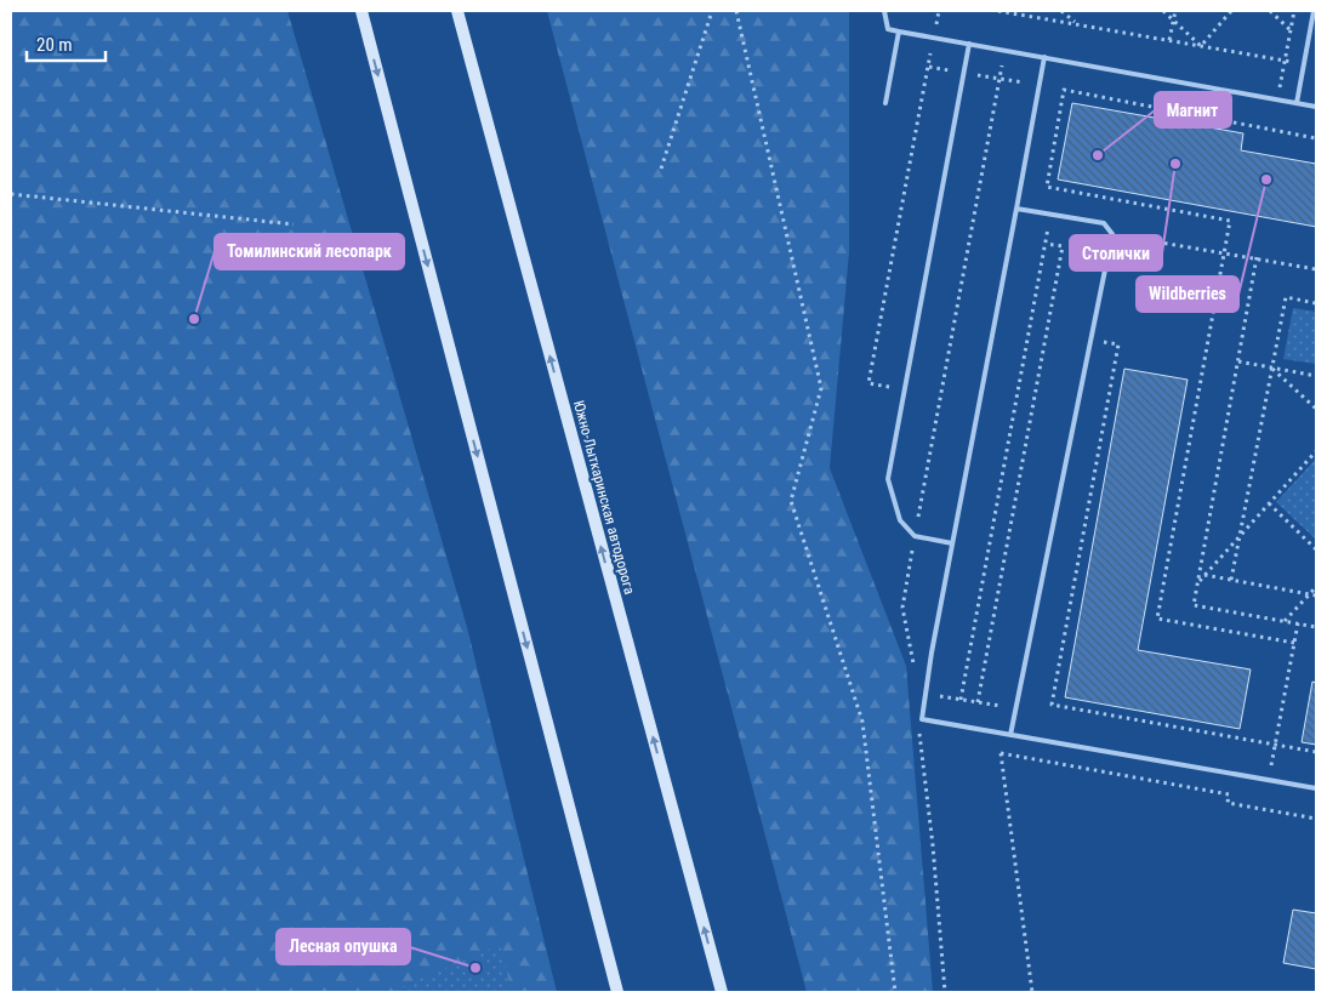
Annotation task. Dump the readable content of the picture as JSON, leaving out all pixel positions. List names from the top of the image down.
{
  "streets": {
    "main road": ["Южно-Лыткаринская автодорога"]
  },
  "places": [
    "Магнит",
    "Столички",
    "Wildberries",
    "Томилинский лесопарк",
    "Лесная опушка"
  ],
  "scale_bar": "20 m"
}
